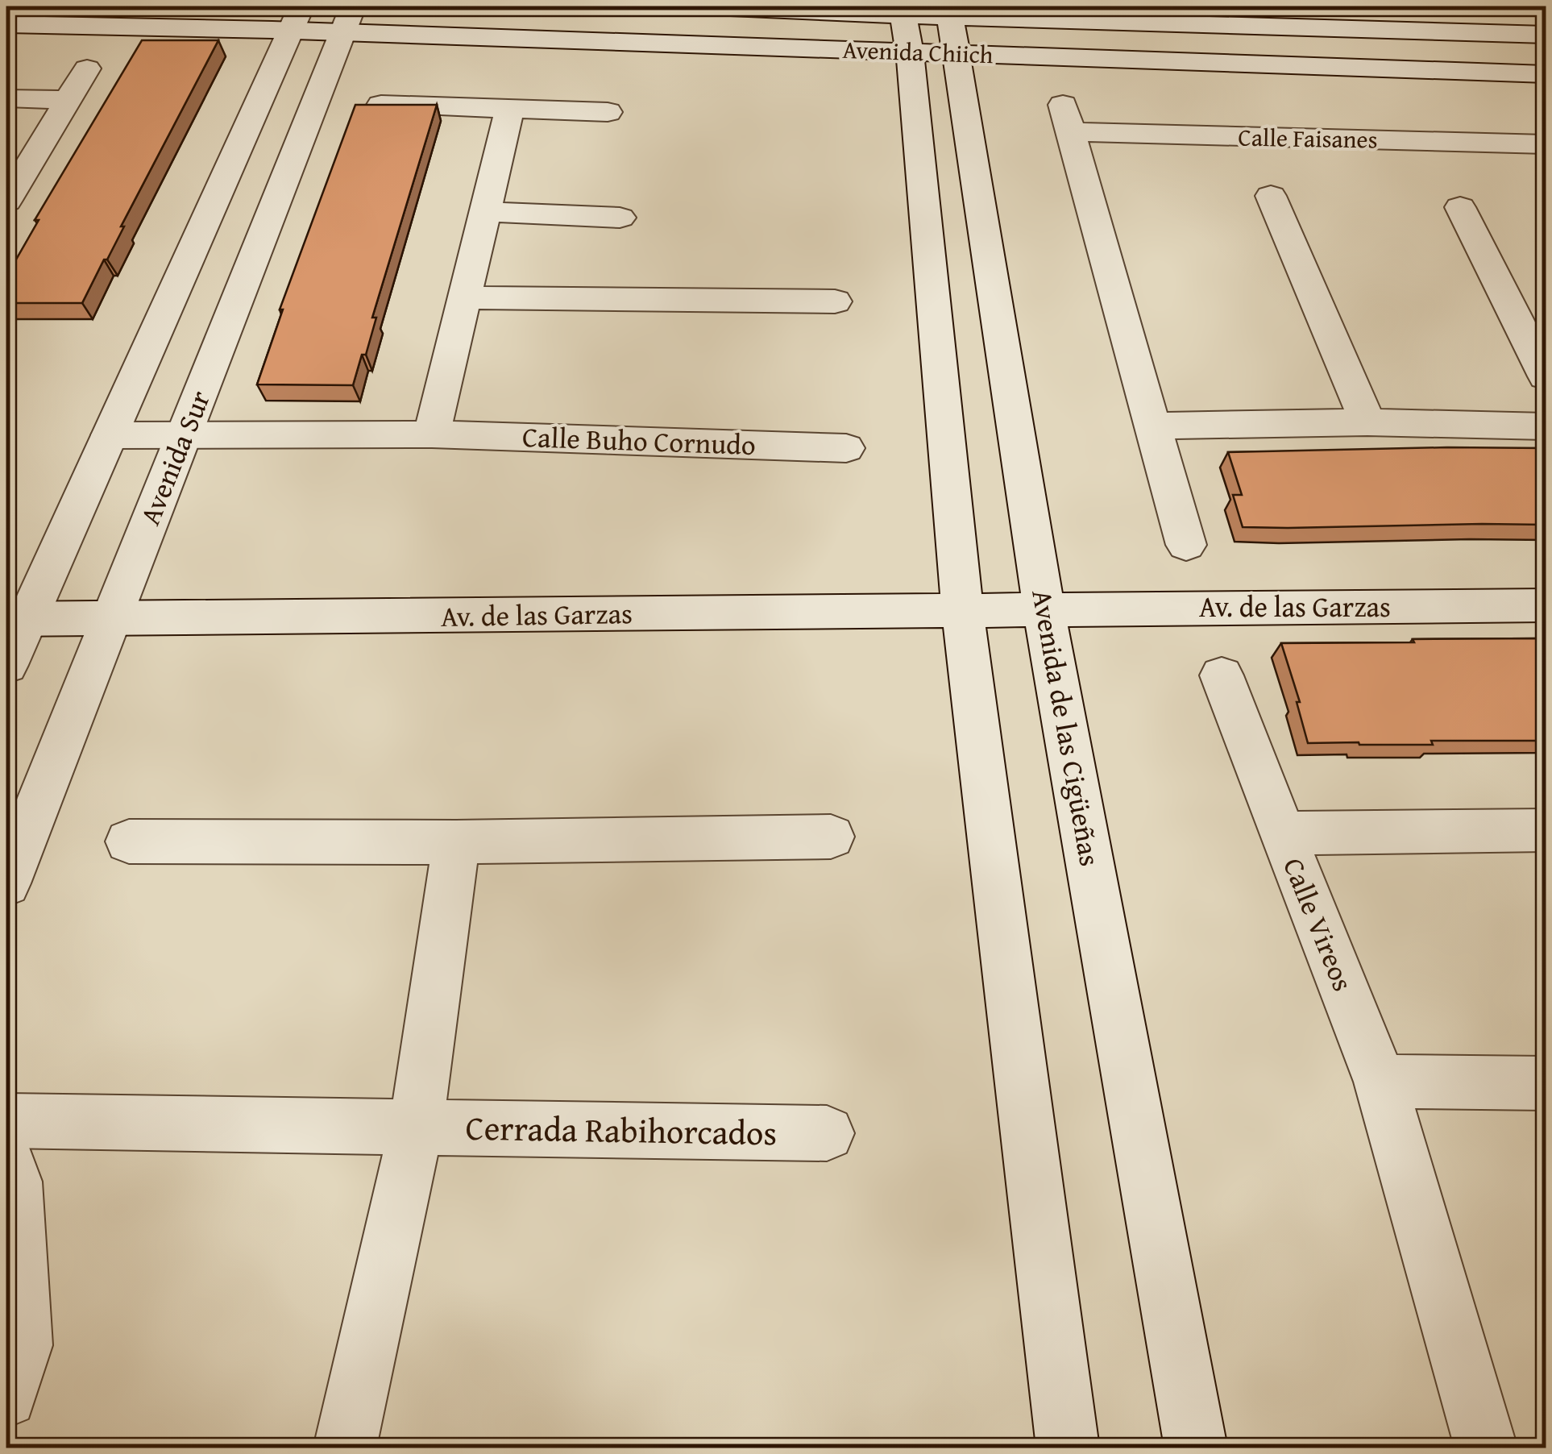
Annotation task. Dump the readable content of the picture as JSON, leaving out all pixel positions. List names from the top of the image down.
{
  "streets": {
    "street": [
      "Avenida Chiich",
      "Calle Faisanes",
      "Calle Buho Cornudo",
      "Avenida Sur",
      "Av. de las Garzas",
      "Avenida de las Cigüeñas",
      "Calle Vireos",
      "Cerrada Rabihorcados"
    ]
  },
  "crossings": [
    ["Avenida Chiich", "Avenida Sur"],
    ["Avenida Chiich", "Avenida de las Cigüeñas"],
    ["Calle Buho Cornudo", "Avenida Sur"],
    ["Avenida Sur", "Av. de las Garzas"],
    ["Av. de las Garzas", "Avenida de las Cigüeñas"]
  ]
}
